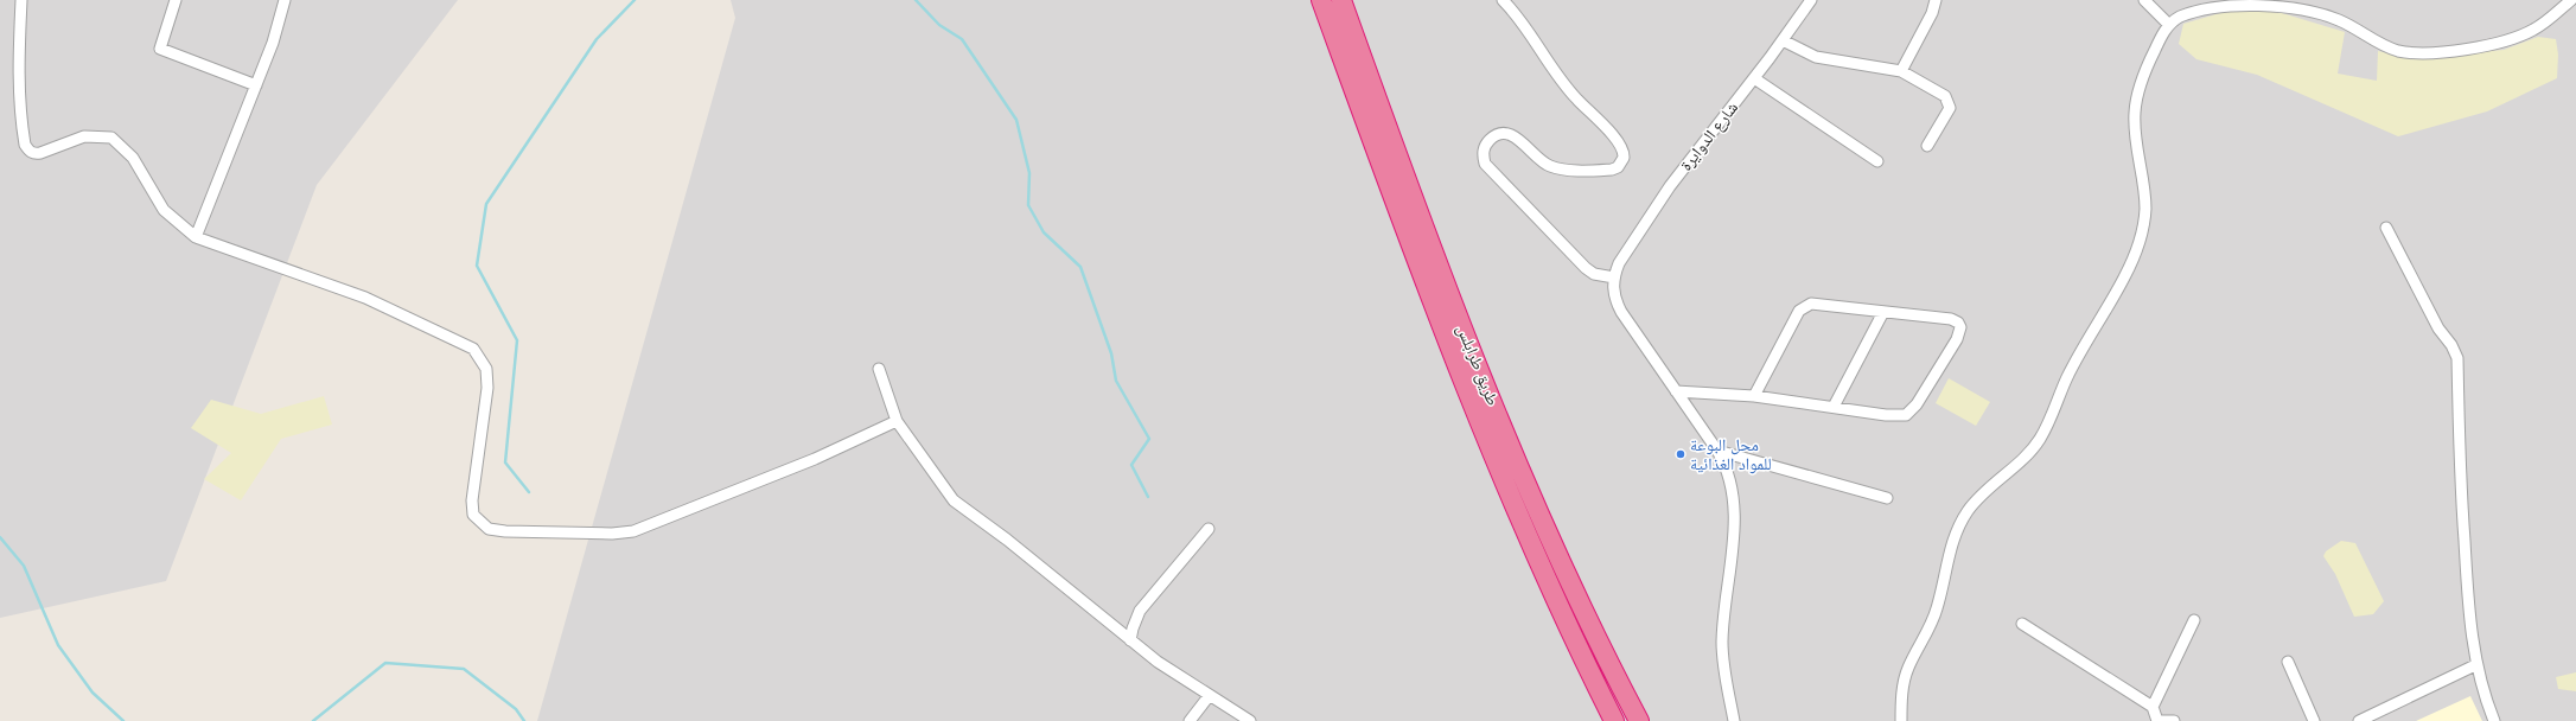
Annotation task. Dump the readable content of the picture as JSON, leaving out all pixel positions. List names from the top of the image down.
{
  "streets": {
    "highway": ["طريق طرابلس"],
    "street": ["شارع الدوايرة"]
  },
  "places": ["محل البوعة للمواد الغذائية"]
}
